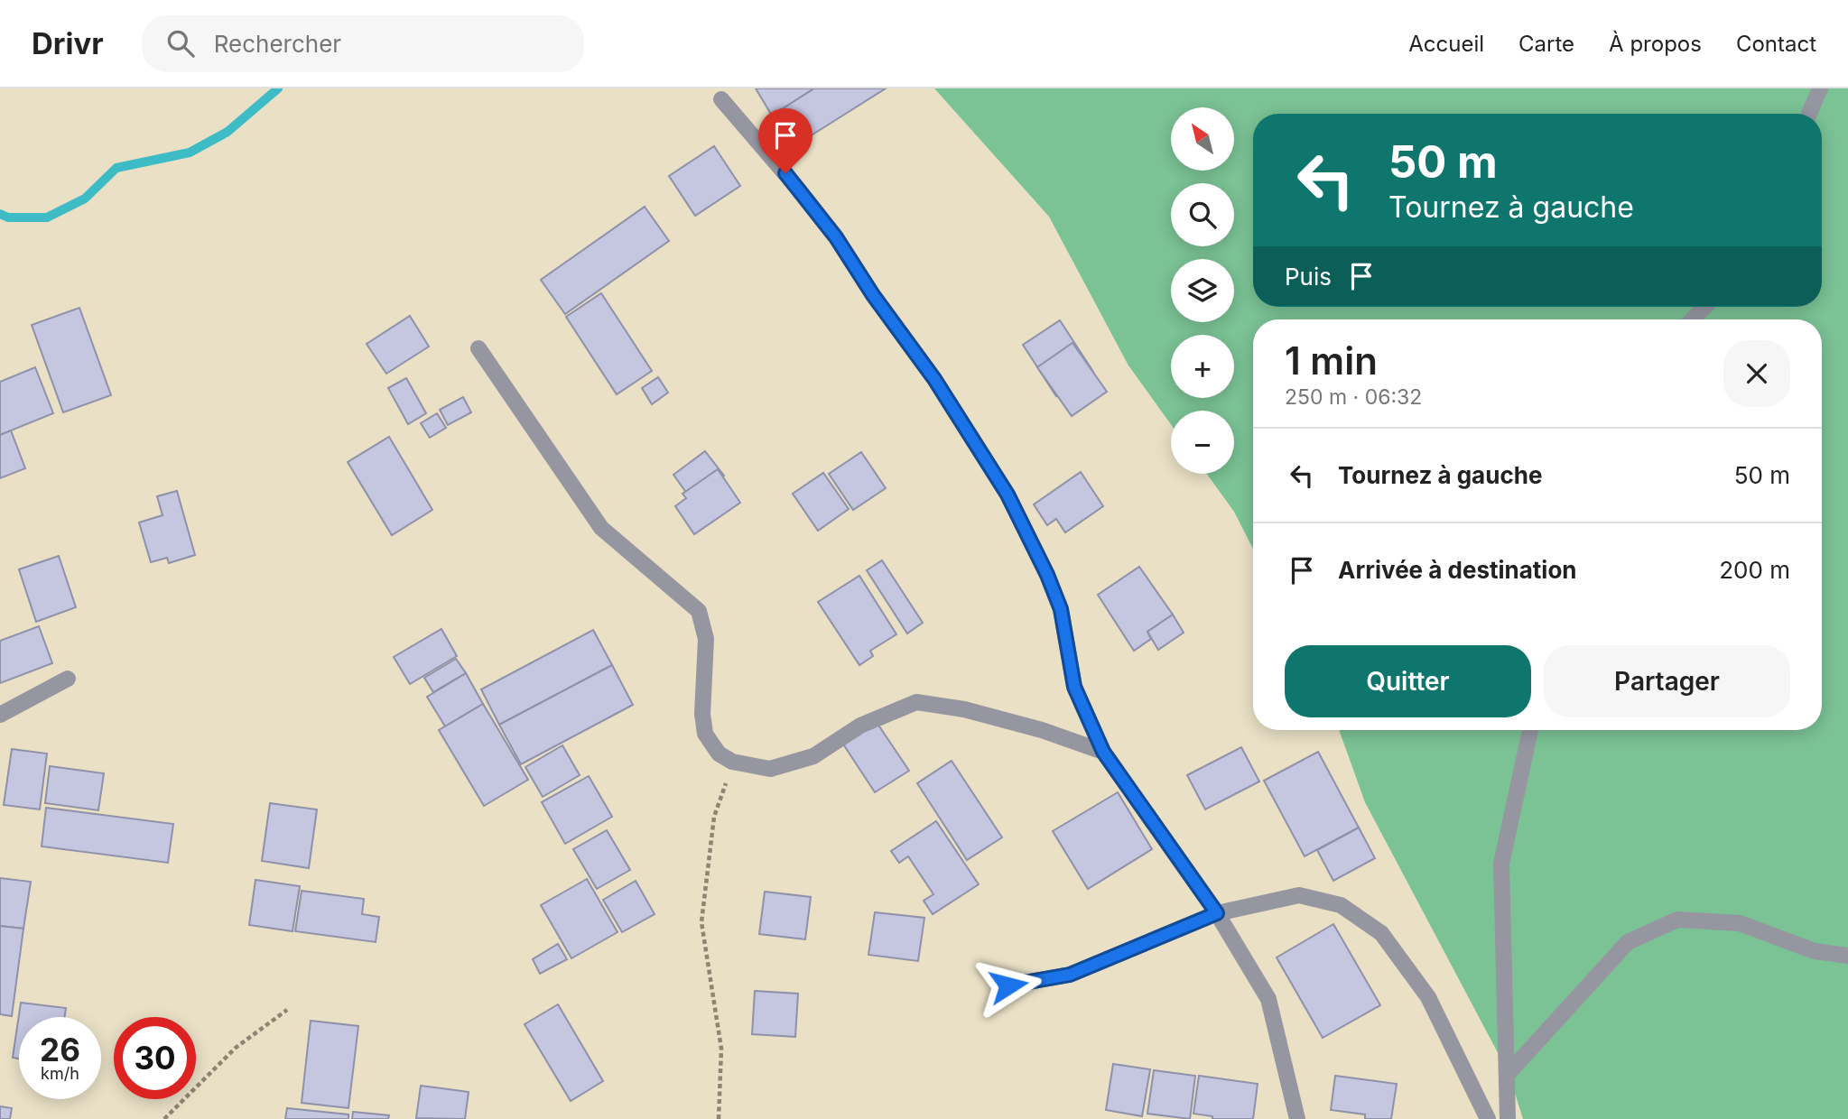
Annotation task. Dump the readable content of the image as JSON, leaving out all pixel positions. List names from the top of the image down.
{
  "north": "top left",
  "page": {
    "header": "Drivr",
    "search": "Rechercher",
    "nav": [
      "Accueil",
      "Carte",
      "À propos",
      "Contact"
    ],
    "map_buttons": ["+", "−"],
    "turn": ["50 m", "Tournez à gauche"],
    "then": "Puis",
    "heading": ["1 min", "250 m · 06:32"],
    "list": [
      {
        "name": "Tournez à gauche",
        "value": "50 m"
      },
      {
        "name": "Arrivée à destination",
        "value": "200 m"
      }
    ],
    "buttons": ["Quitter", "Partager"],
    "speed": "26 km/h",
    "limit": "30"
  }
}
